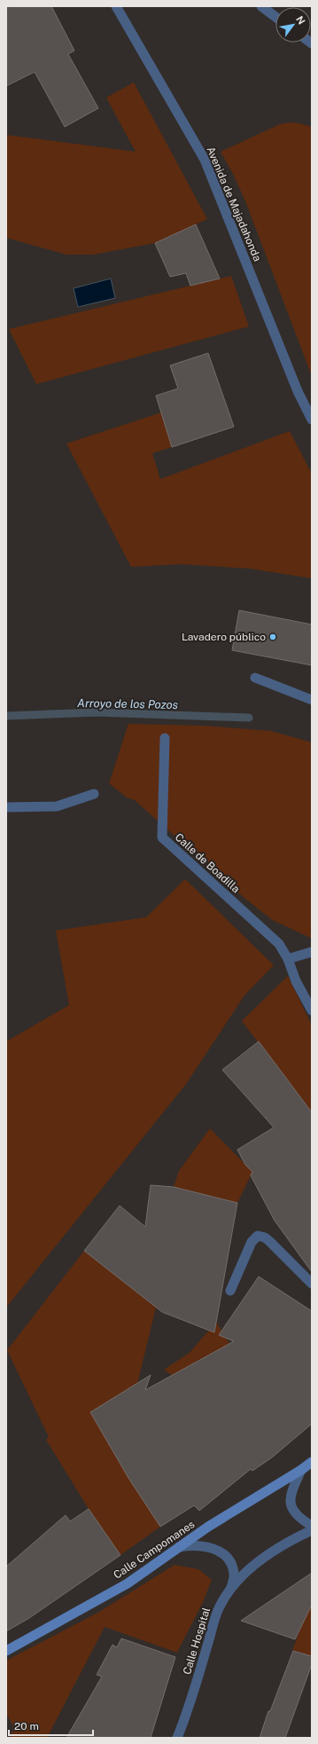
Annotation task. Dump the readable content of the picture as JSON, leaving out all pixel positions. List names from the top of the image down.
{
  "streets": {
    "main road": ["Calle Campomanes"],
    "street": ["Avenida de Majadahonda", "Calle de Boadilla", "Calle Hospital"]
  },
  "water": ["Arroyo de los Pozos"],
  "places": ["Lavadero público"],
  "scale_bar": "20 m",
  "north": "top right"
}
